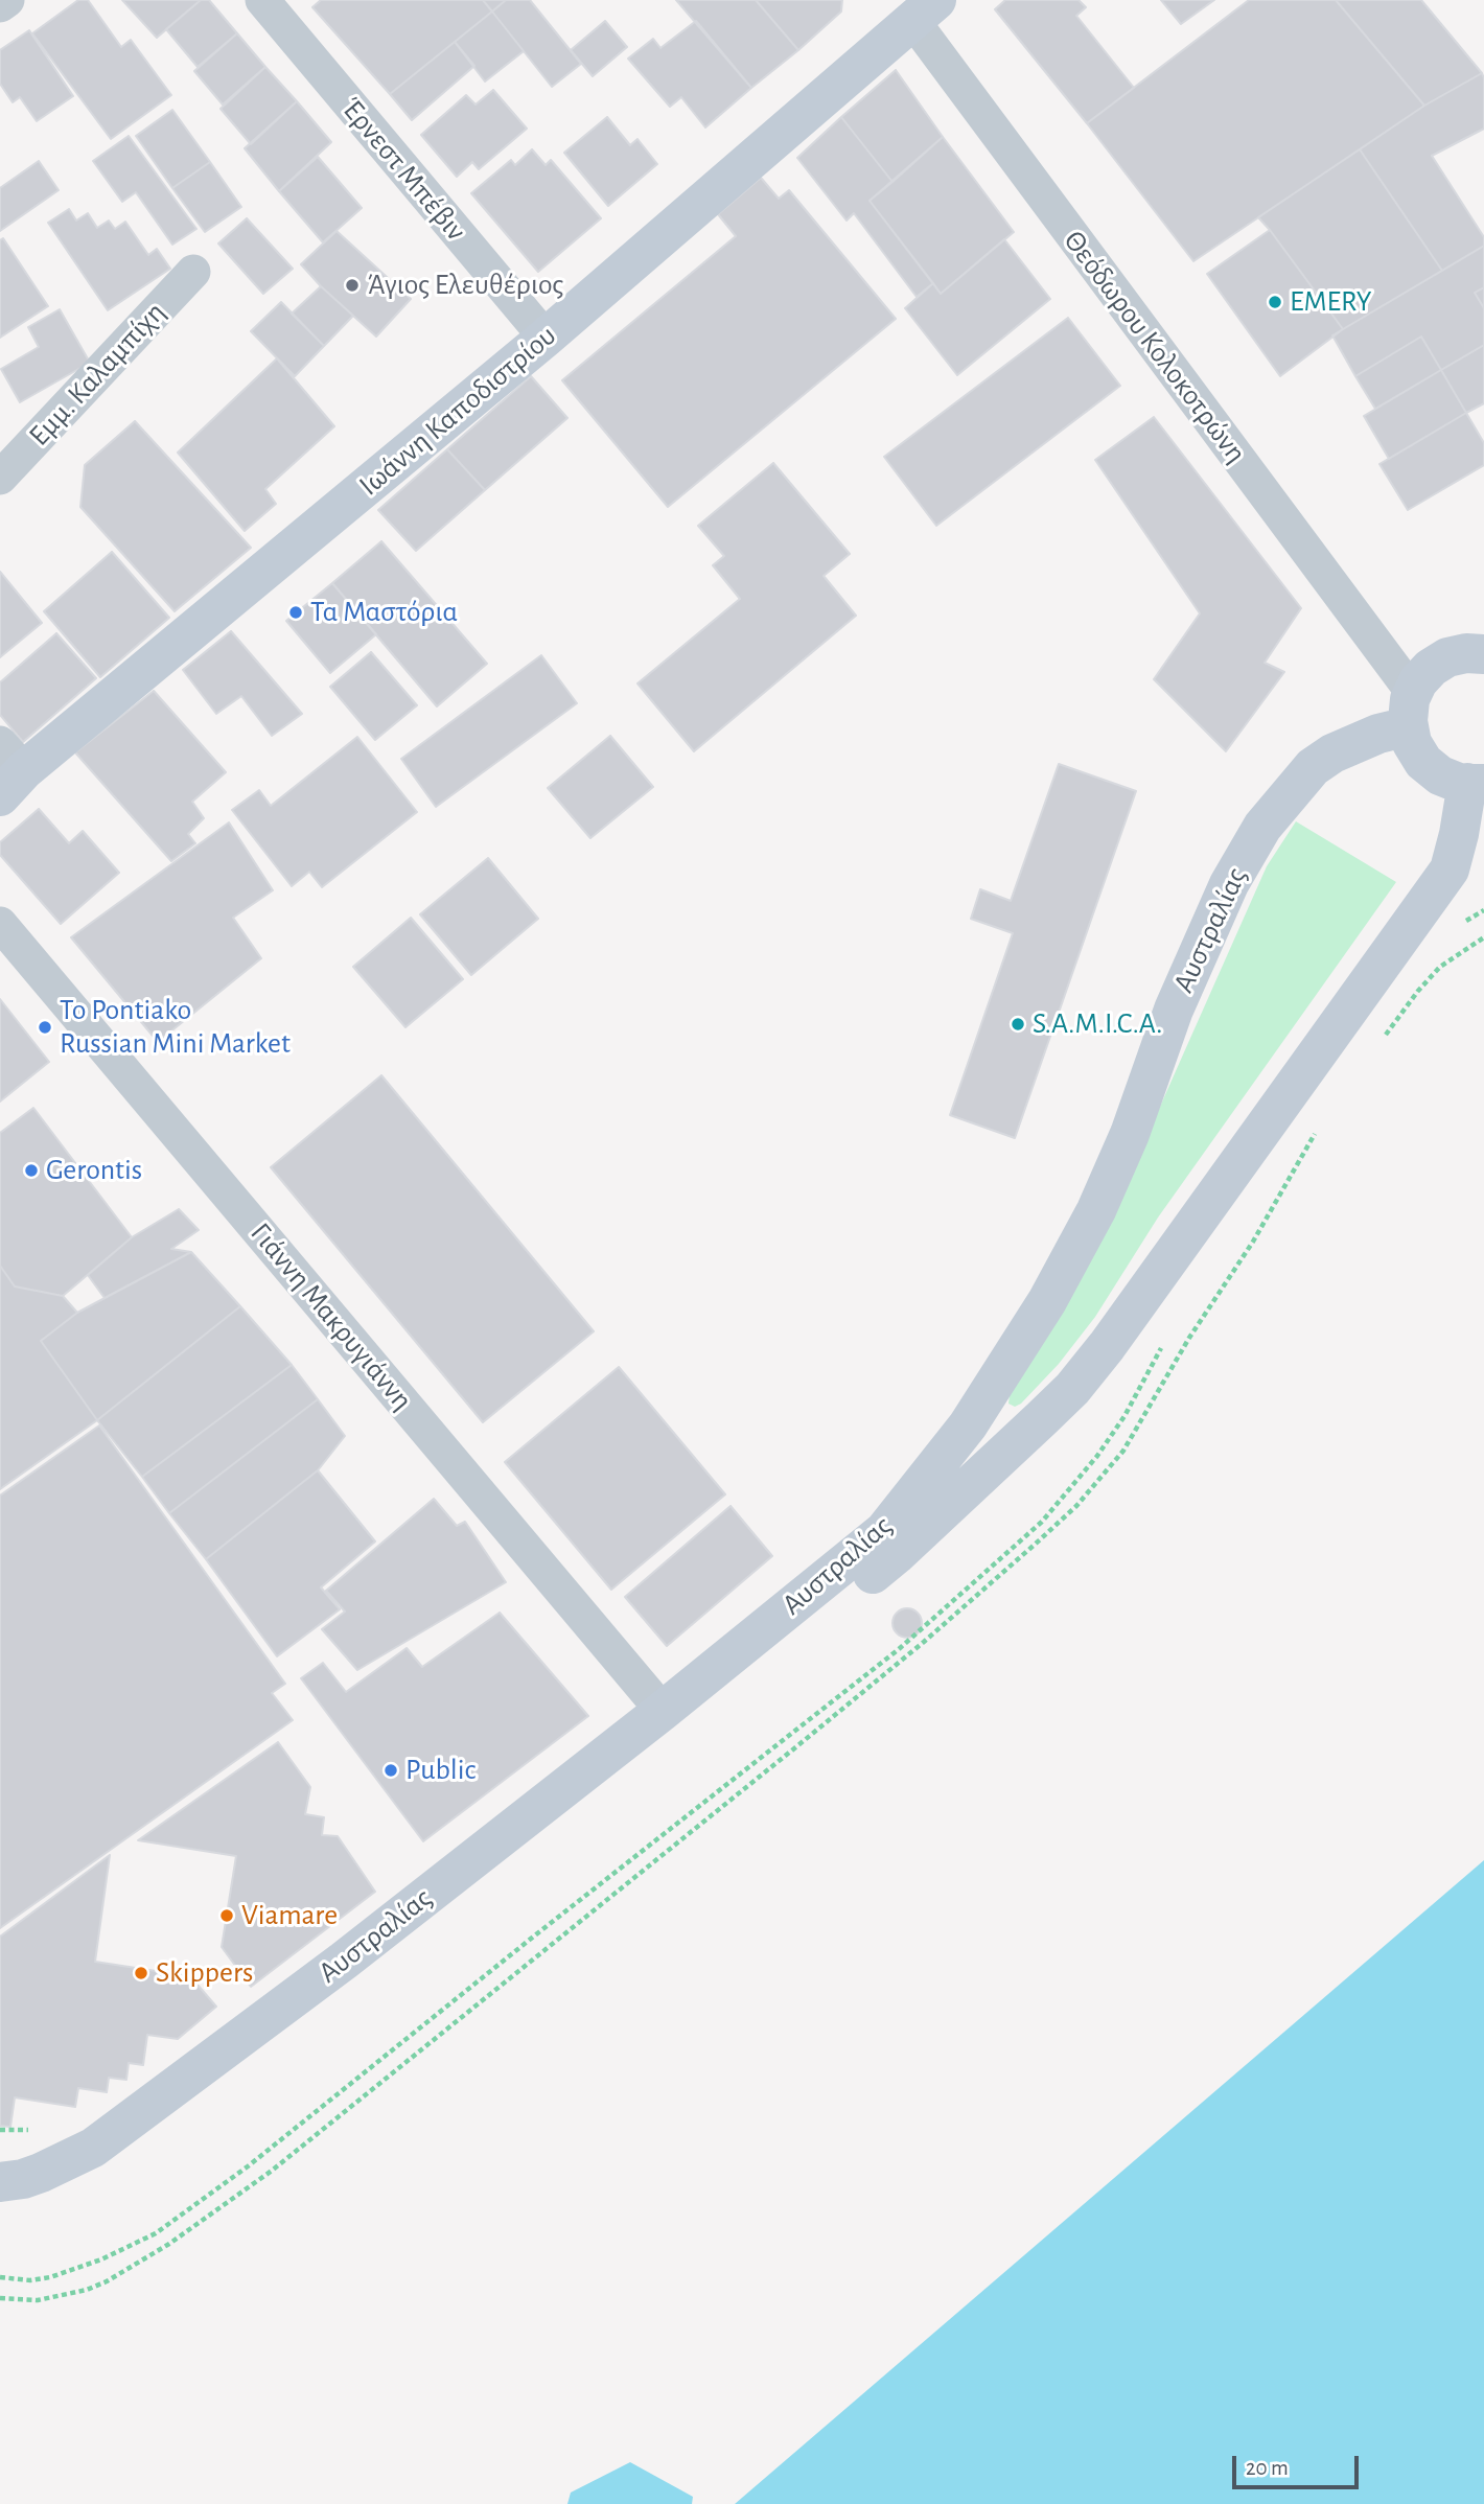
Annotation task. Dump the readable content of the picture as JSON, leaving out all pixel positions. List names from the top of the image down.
{
  "streets": {
    "main road": ["Ιωάννη Καποδιστρίου", "Αυστραλίας"],
    "street": [
      "Έρνεστ Μπέβιν",
      "Θεόδωρου Κολοκοτρώνη",
      "Εμμ. Καλαμπίχη",
      "Γιάννη Μακρυγιάννη"
    ]
  },
  "crossings": [
    ["Έρνεστ Μπέβιν", "Ιωάννη Καποδιστρίου"],
    ["Θεόδωρου Κολοκοτρώνη", "Ιωάννη Καποδιστρίου"],
    ["Θεόδωρου Κολοκοτρώνη", "Αυστραλίας"],
    ["Αυστραλίας", "Γιάννη Μακρυγιάννη"]
  ],
  "places": [
    "Άγιος Ελευθέριος",
    "EMERY",
    "Τα Μαστόρια",
    "S.A.M.I.C.A.",
    "To Pontiako Russian Mini Market",
    "Gerontis",
    "Public",
    "Viamare",
    "Skippers"
  ],
  "scale_bar": "20 m"
}
